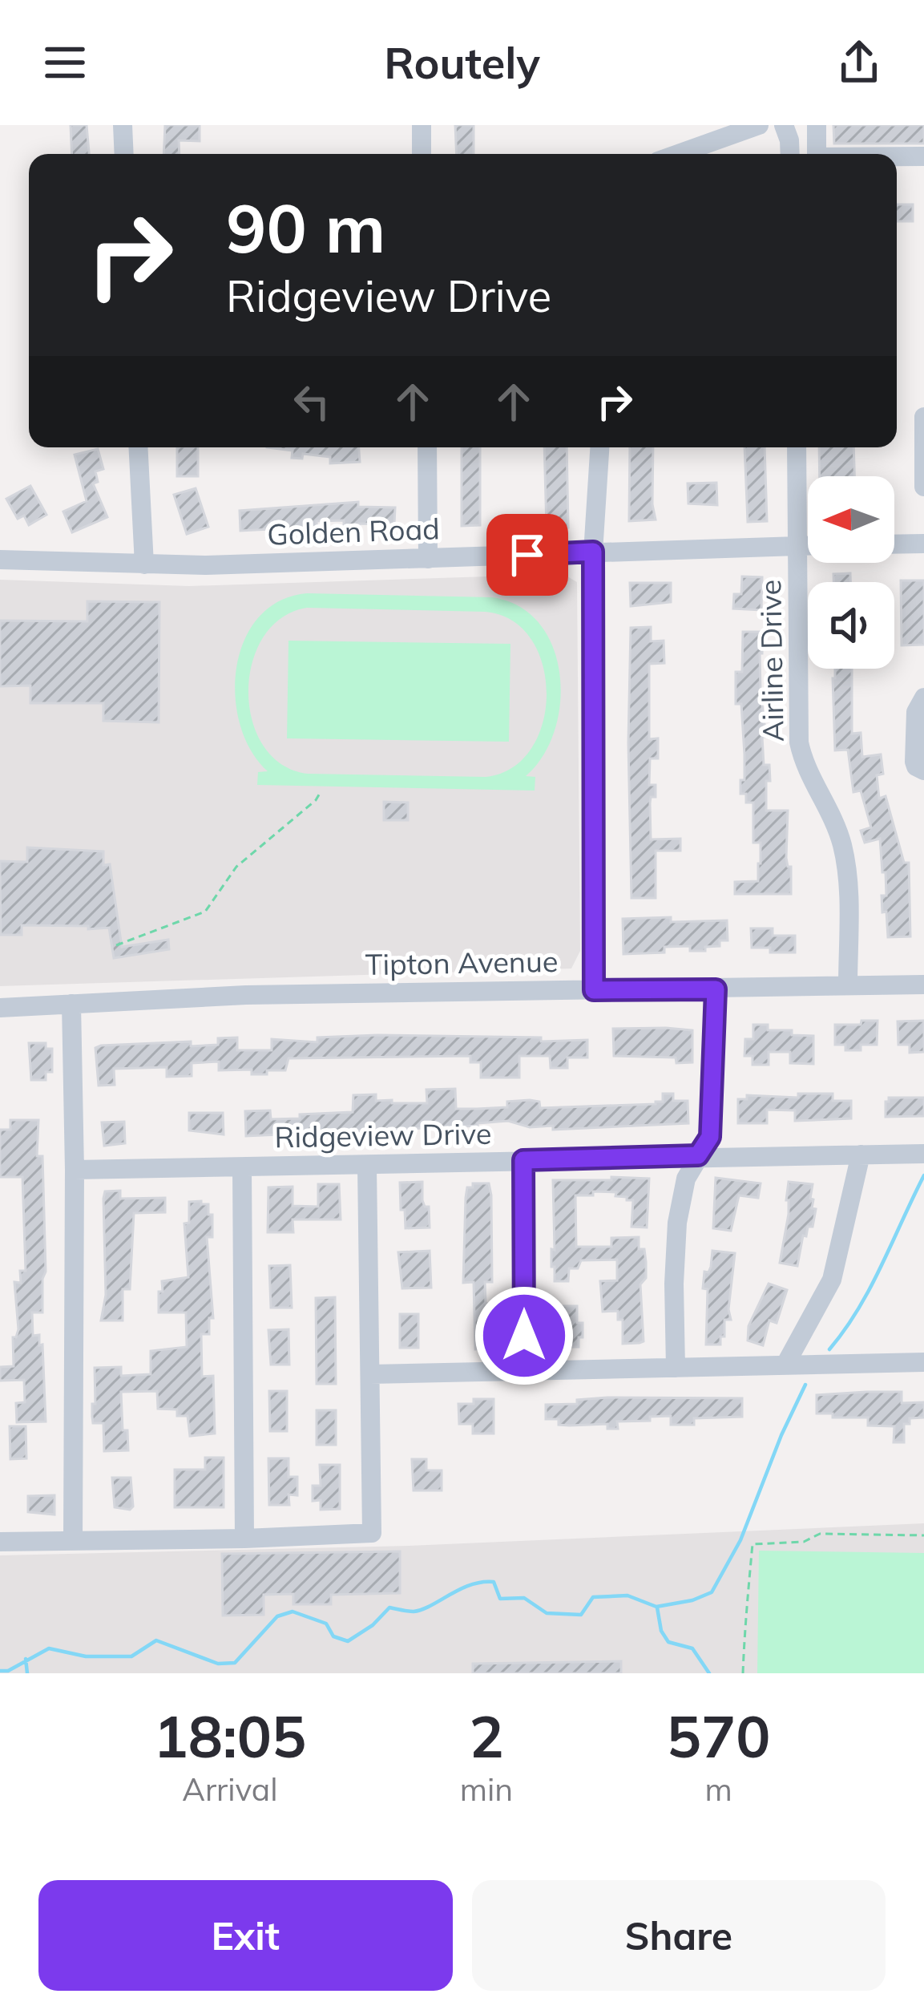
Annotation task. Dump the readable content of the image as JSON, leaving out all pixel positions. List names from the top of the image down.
{
  "streets": {
    "street": [
      "Golden Road",
      "Airline Drive",
      "Tipton Avenue",
      "Ridgeview Drive"
    ]
  },
  "crossings": [
    ["Golden Road", "Airline Drive"],
    ["Airline Drive", "Tipton Avenue"]
  ],
  "north": "left",
  "page": {
    "header": "Routely",
    "turn": ["90 m", "Ridgeview Drive"],
    "eta": [
      "18:05",
      "Arrival",
      "2",
      "min",
      "570",
      "m"
    ],
    "buttons": ["Exit", "Share"]
  }
}
